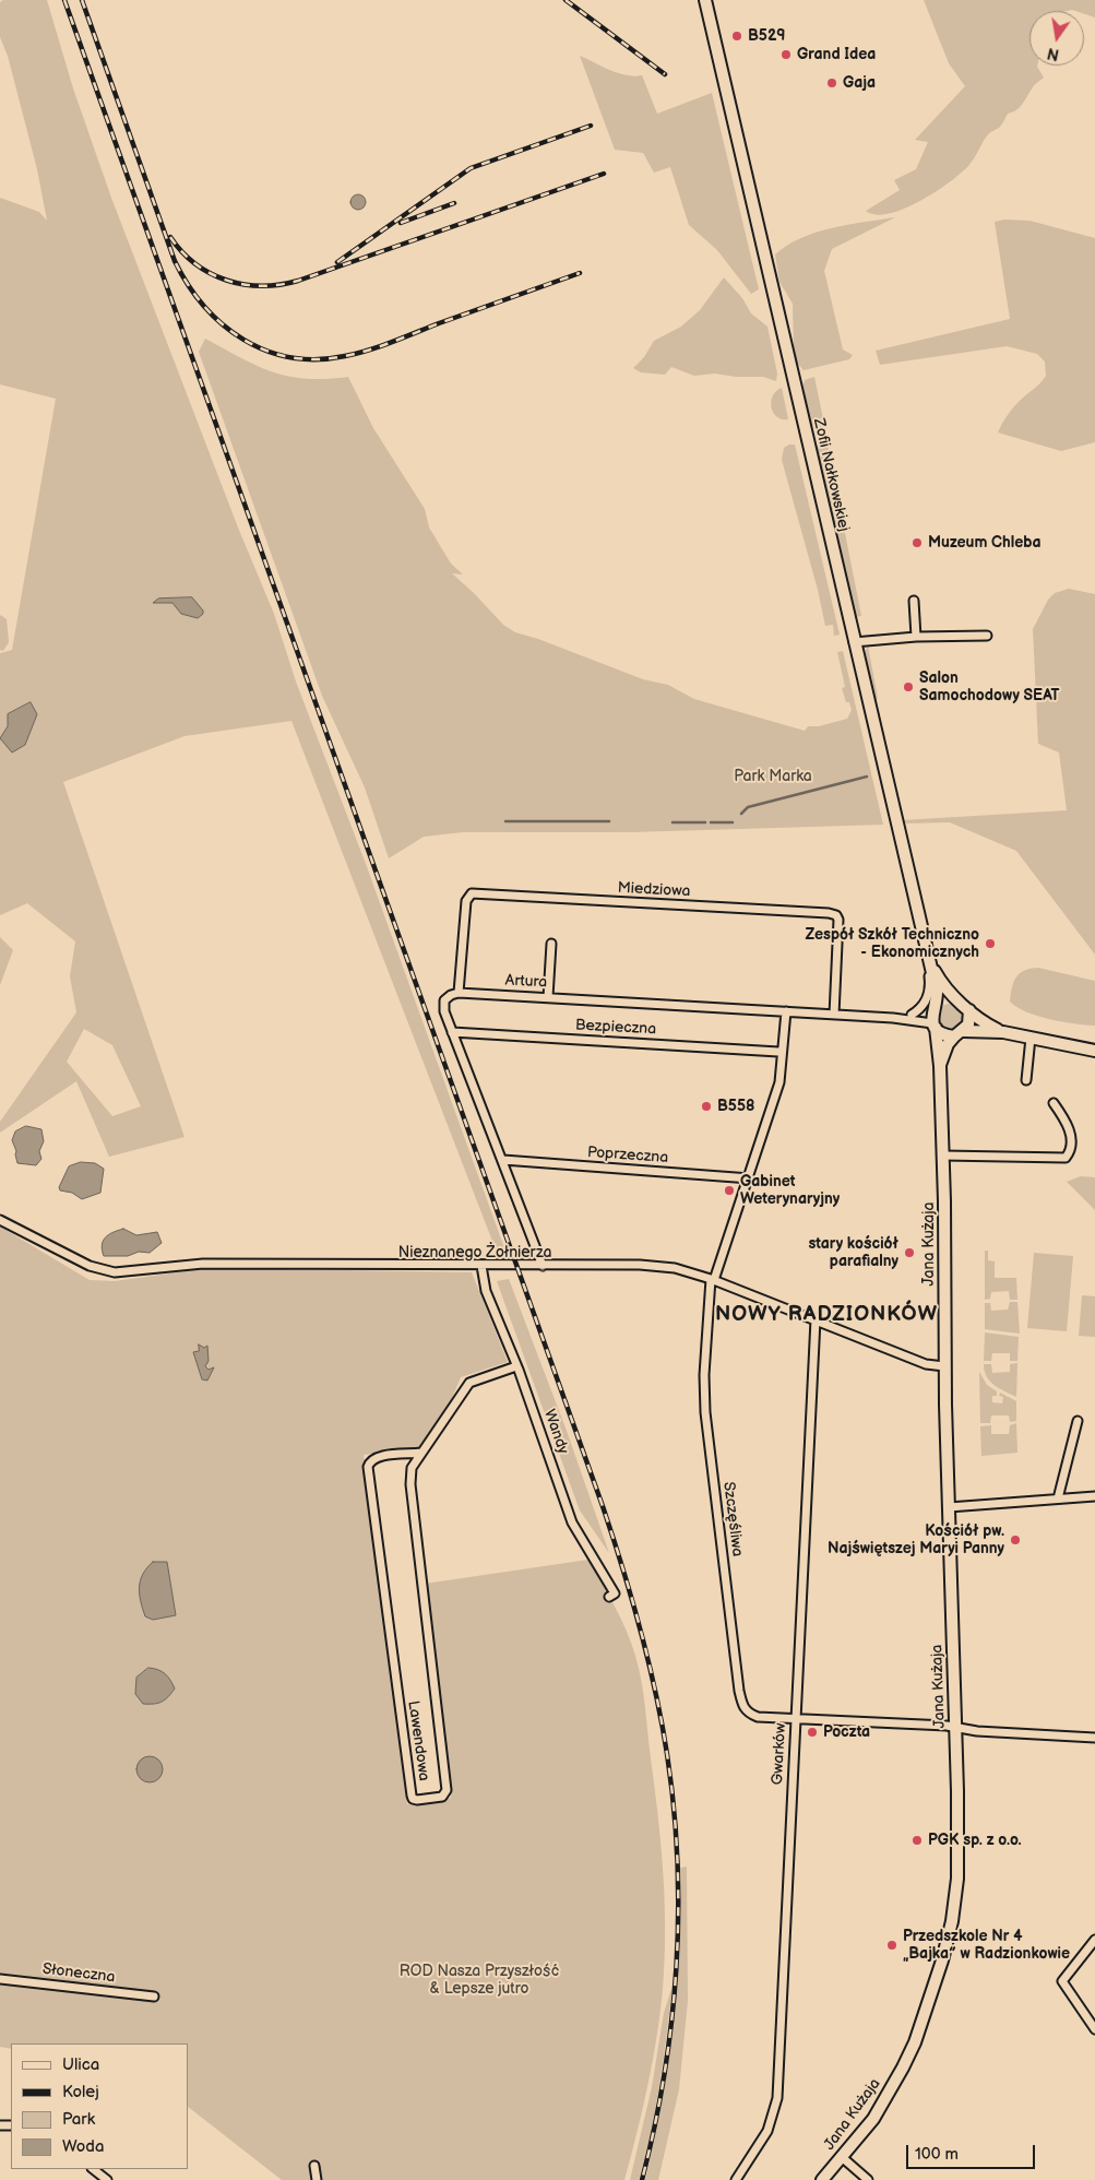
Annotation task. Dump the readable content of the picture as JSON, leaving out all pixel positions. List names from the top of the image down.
{
  "streets": {
    "street": [
      "Zofii Nałkowskiej",
      "Miedziowa",
      "Artura",
      "Bezpieczna",
      "Poprzeczna",
      "Jana Kużaja",
      "Nieznanego Żołnierza",
      "Wandy",
      "Szczęśliwa",
      "Lawendowa",
      "Gwarków",
      "Słoneczna"
    ]
  },
  "crossings": [
    ["Zofii Nałkowskiej", "Jana Kużaja"],
    ["Miedziowa", "Artura"],
    ["Artura", "Jana Kużaja"],
    ["Artura", "Szczęśliwa"],
    ["Poprzeczna", "Szczęśliwa"],
    ["Jana Kużaja", "Nieznanego Żołnierza"],
    ["Nieznanego Żołnierza", "Wandy"],
    ["Nieznanego Żołnierza", "Szczęśliwa"],
    ["Nieznanego Żołnierza", "Gwarków"],
    ["Wandy", "Lawendowa"],
    ["Szczęśliwa", "Gwarków"]
  ],
  "districts": ["NOWY RADZIONKÓW"],
  "parks": ["Park Marka", "ROD Nasza Przyszłość & Lepsze jutro"],
  "places": [
    "B529",
    "Grand Idea",
    "Gaja",
    "Muzeum Chleba",
    "Salon Samochodowy SEAT",
    "Zespół Szkół Techniczno - Ekonomicznych",
    "B558",
    "Gabinet Weterynaryjny",
    "stary kościół parafialny",
    "Kościół pw. Najświętszej Maryi Panny",
    "Poczta",
    "PGK sp. z o.o.",
    "Przedszkole Nr 4 „Bajka” w Radzionkowie"
  ],
  "legend": [
    "Ulica",
    "Kolej",
    "Park",
    "Woda"
  ],
  "scale_bar": "100 m",
  "north": "bottom"
}
